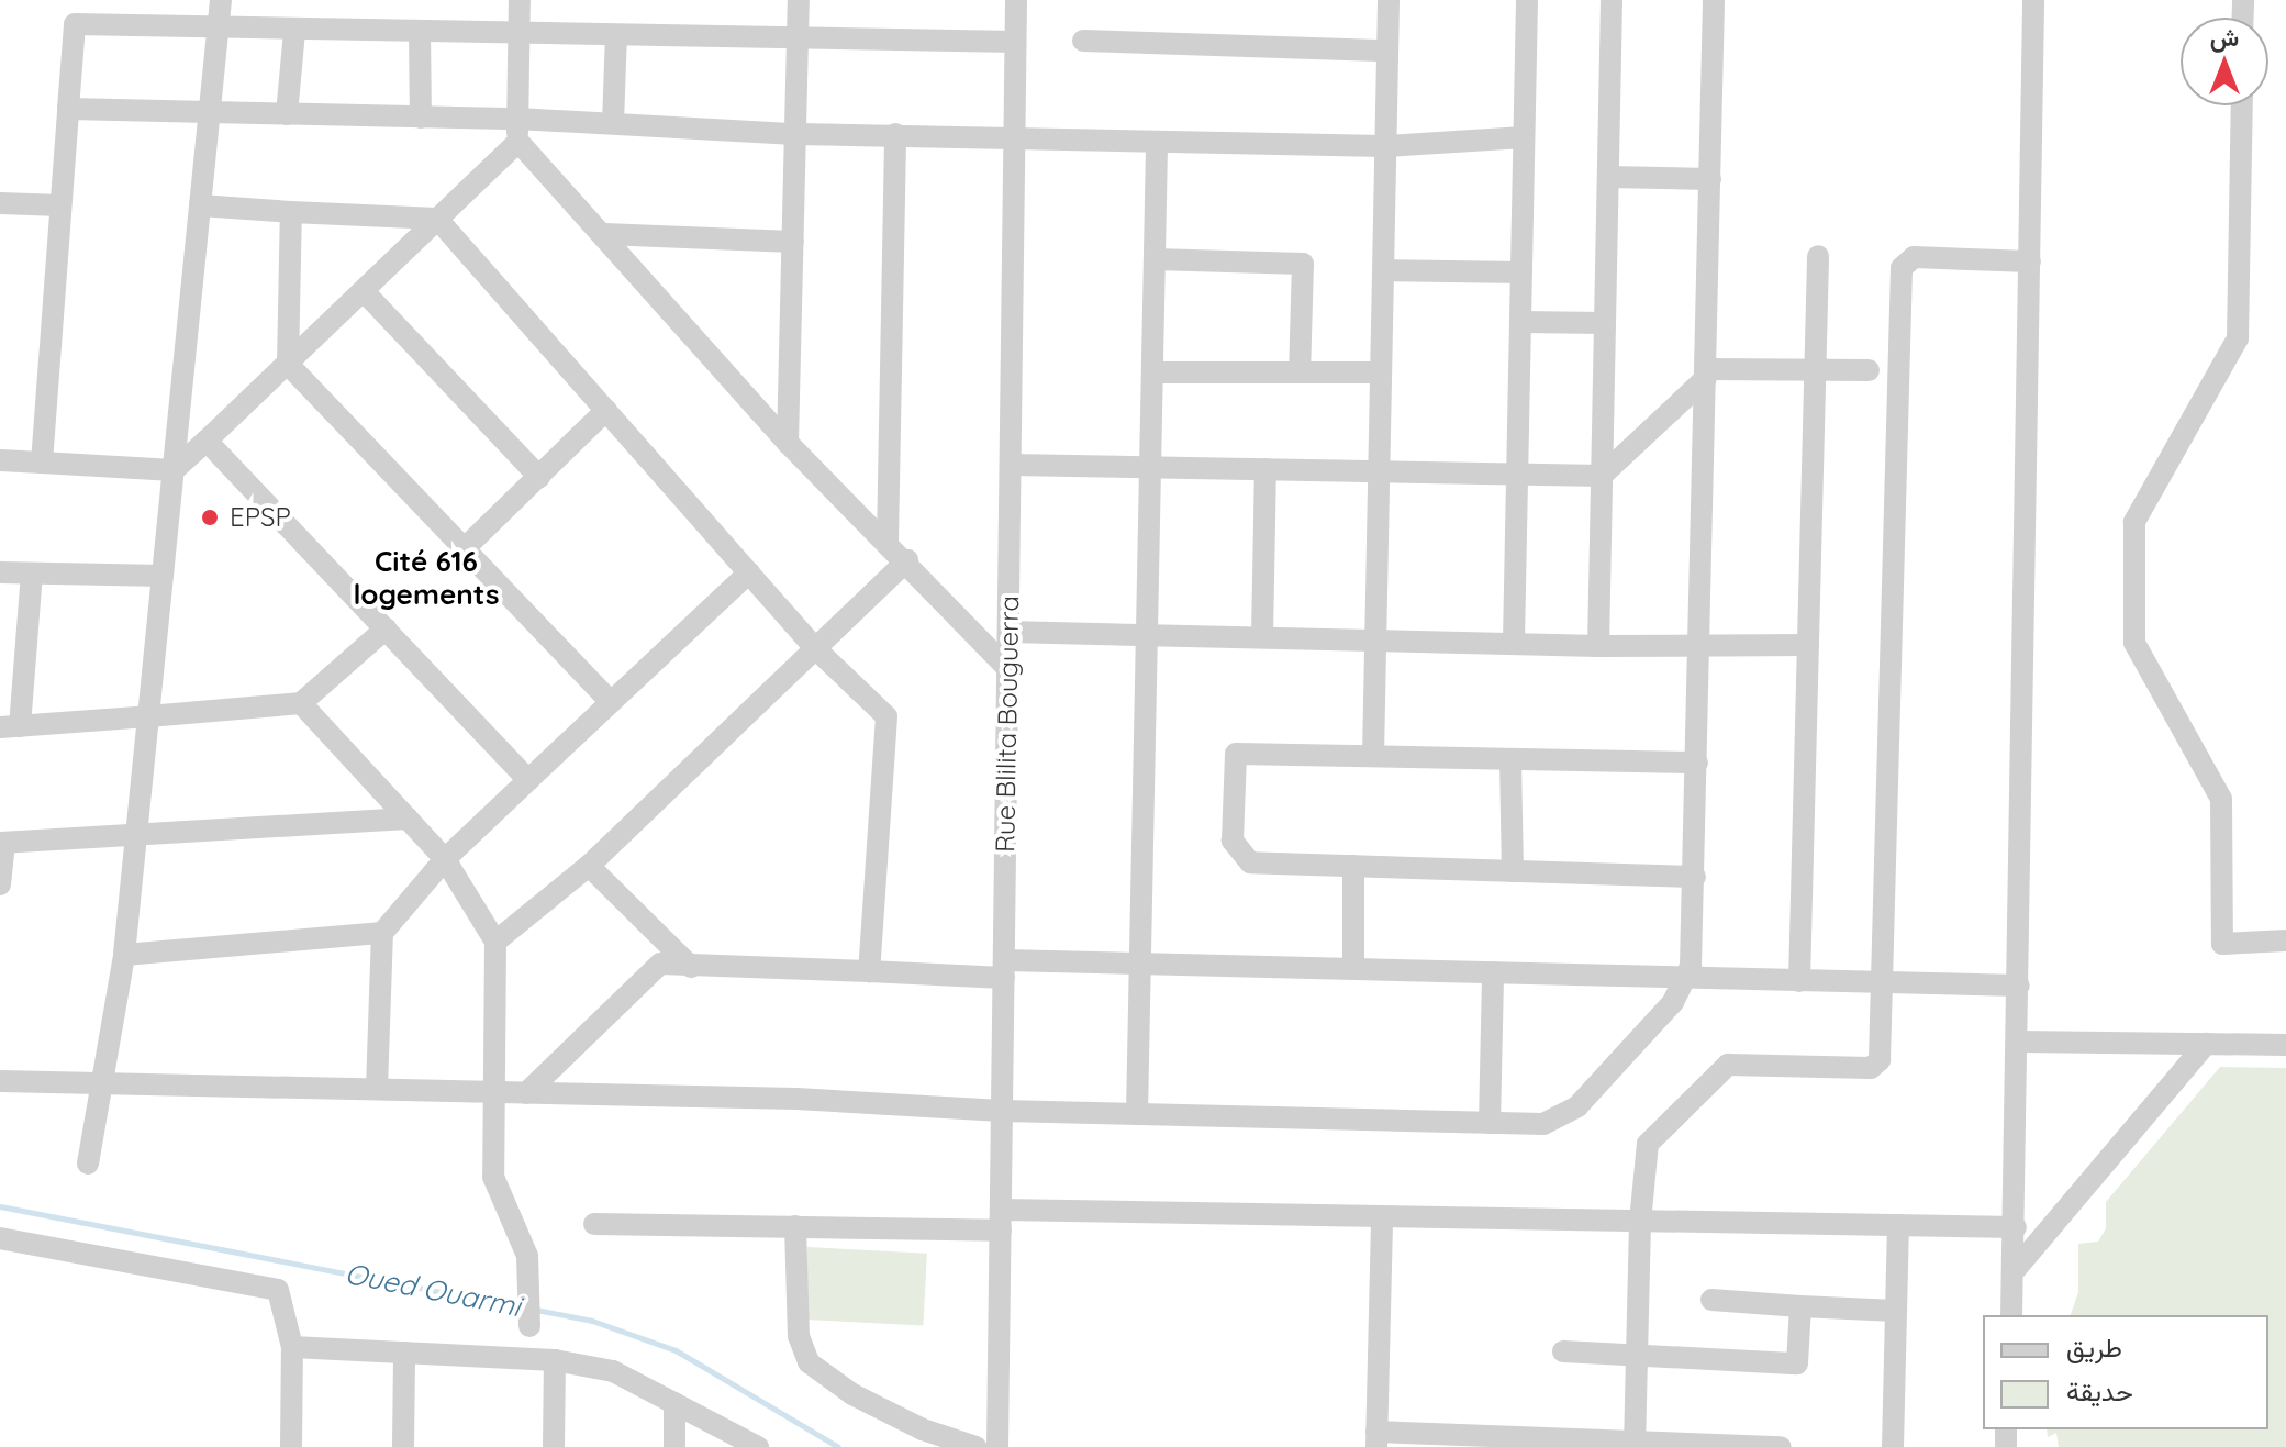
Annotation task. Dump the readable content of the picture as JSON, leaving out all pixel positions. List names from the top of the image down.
{
  "streets": {
    "street": ["Rue Blilita Bouguerra"]
  },
  "districts": ["Cité 616 logements"],
  "water": ["Oued Ouarmi"],
  "places": ["EPSP"],
  "legend": ["طريق", "حديقة"],
  "north": "top"
}
